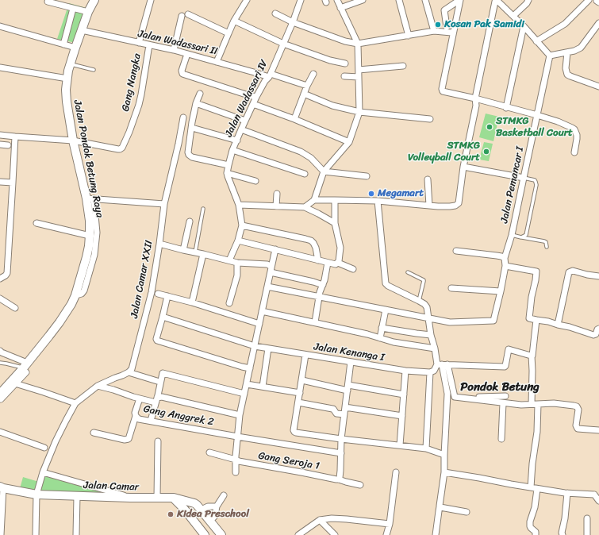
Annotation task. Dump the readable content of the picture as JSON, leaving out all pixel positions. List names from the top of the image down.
{
  "streets": {
    "main road": ["Jalan Pondok Betung Raya", "Jalan Camar"],
    "street": [
      "Jalan Wadassari II",
      "Gang Nangka",
      "Jalan Wadassari IV",
      "Jalan Pemancar I",
      "Jalan Camar XXII",
      "Jalan Kenanga I",
      "Gang Anggrek 2",
      "Gang Seroja 1"
    ]
  },
  "crossings": [
    ["Jalan Wadassari II", "Gang Nangka"],
    ["Jalan Wadassari II", "Jalan Wadassari IV"],
    ["Jalan Wadassari II", "Jalan Pondok Betung Raya"],
    ["Gang Nangka", "Jalan Pondok Betung Raya"]
  ],
  "districts": ["Pondok Betung"],
  "places": [
    "Kosan Pak Samidi",
    "STMKG Basketball Court",
    "STMKG Volleyball Court",
    "Megamart",
    "Kidea Preschool"
  ]
}
